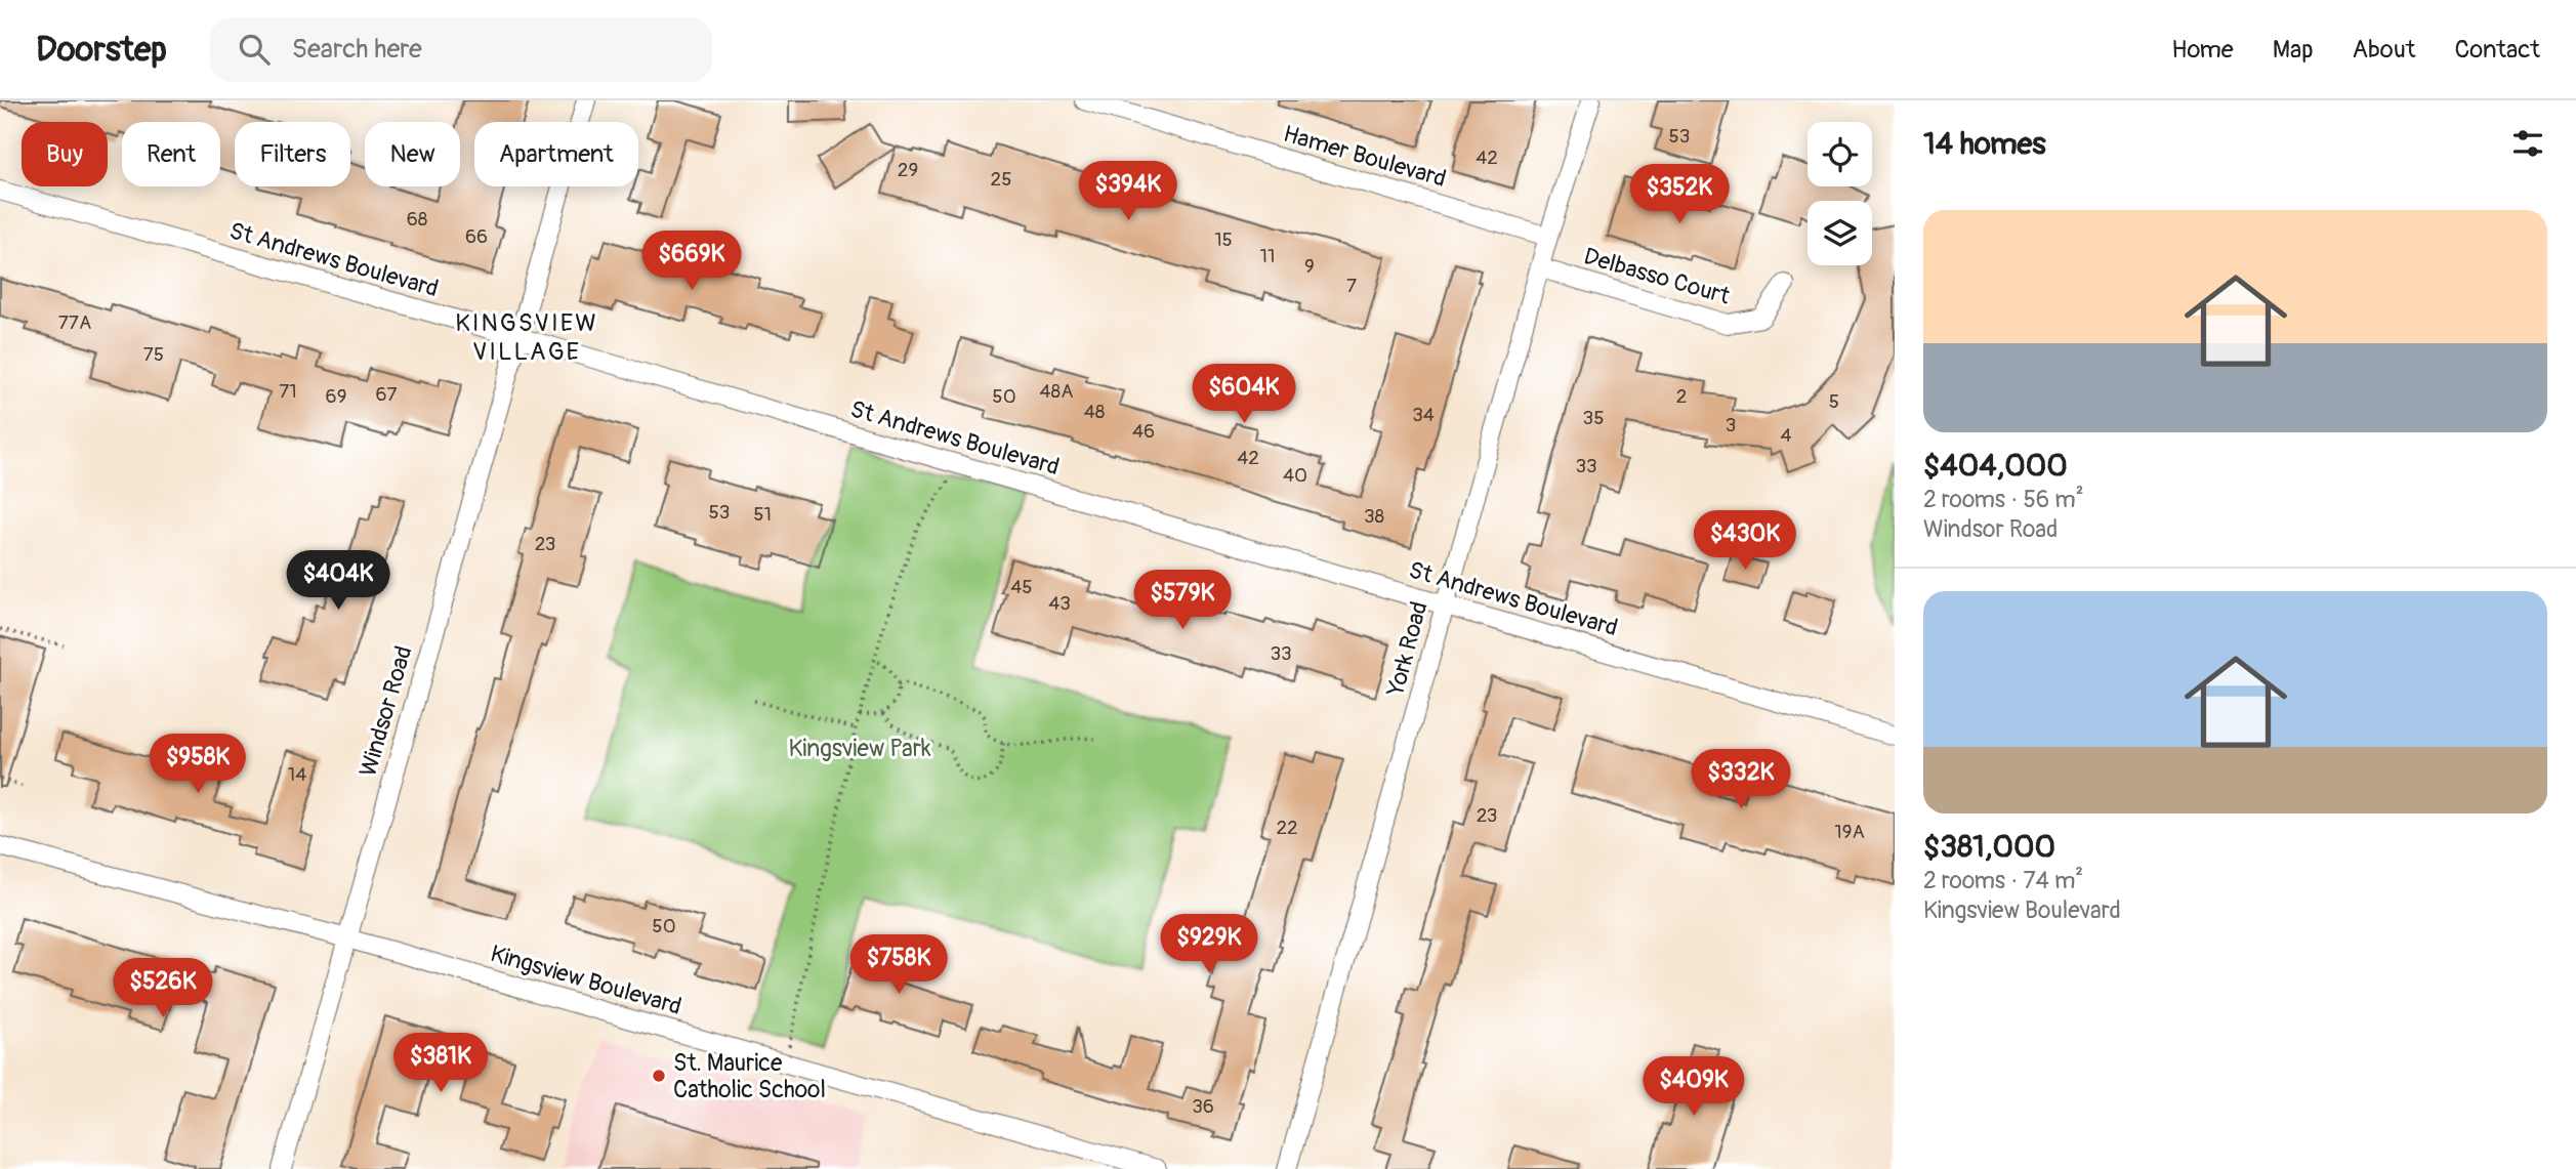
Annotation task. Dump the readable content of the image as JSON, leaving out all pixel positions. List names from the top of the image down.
{
  "streets": {
    "street": [
      "Hamer Boulevard",
      "St Andrews Boulevard",
      "Delbasso Court",
      "York Road",
      "Windsor Road",
      "Kingsview Boulevard"
    ]
  },
  "crossings": [
    ["Hamer Boulevard", "York Road"],
    ["St Andrews Boulevard", "York Road"],
    ["St Andrews Boulevard", "Windsor Road"],
    ["Delbasso Court", "York Road"],
    ["Windsor Road", "Kingsview Boulevard"]
  ],
  "districts": ["KINGSVIEW VILLAGE"],
  "parks": ["Kingsview Park"],
  "places": ["St. Maurice Catholic School"],
  "house_numbers": [
    "53",
    "42",
    "29",
    "25",
    "68",
    "66",
    "15",
    "11",
    "9",
    "7",
    "77A",
    "75",
    "71",
    "48A",
    "67",
    "69",
    "50",
    "2",
    "5",
    "48",
    "34",
    "35",
    "3",
    "46",
    "4",
    "42",
    "33",
    "40",
    "53",
    "51",
    "38",
    "23",
    "45",
    "43",
    "33",
    "14",
    "23",
    "22",
    "19A",
    "50",
    "36"
  ],
  "page": {
    "header": "Doorstep",
    "search": "Search here",
    "nav": [
      "Home",
      "Map",
      "About",
      "Contact"
    ],
    "heading": "14 homes",
    "chip": [
      "Buy",
      "Rent",
      "Filters",
      "New",
      "Apartment"
    ],
    "price": [
      "$394K",
      "$352K",
      "$669K",
      "$604K",
      "$430K",
      "$404K",
      "$579K",
      "$958K",
      "$332K",
      "$929K",
      "$758K",
      "$526K",
      "$381K",
      "$409K"
    ],
    "list": [
      {
        "name": "$404,000",
        "note": "2 rooms · 56 m² · Windsor Road"
      },
      {
        "name": "$381,000",
        "note": "2 rooms · 74 m² · Kingsview Boulevard"
      }
    ]
  }
}
